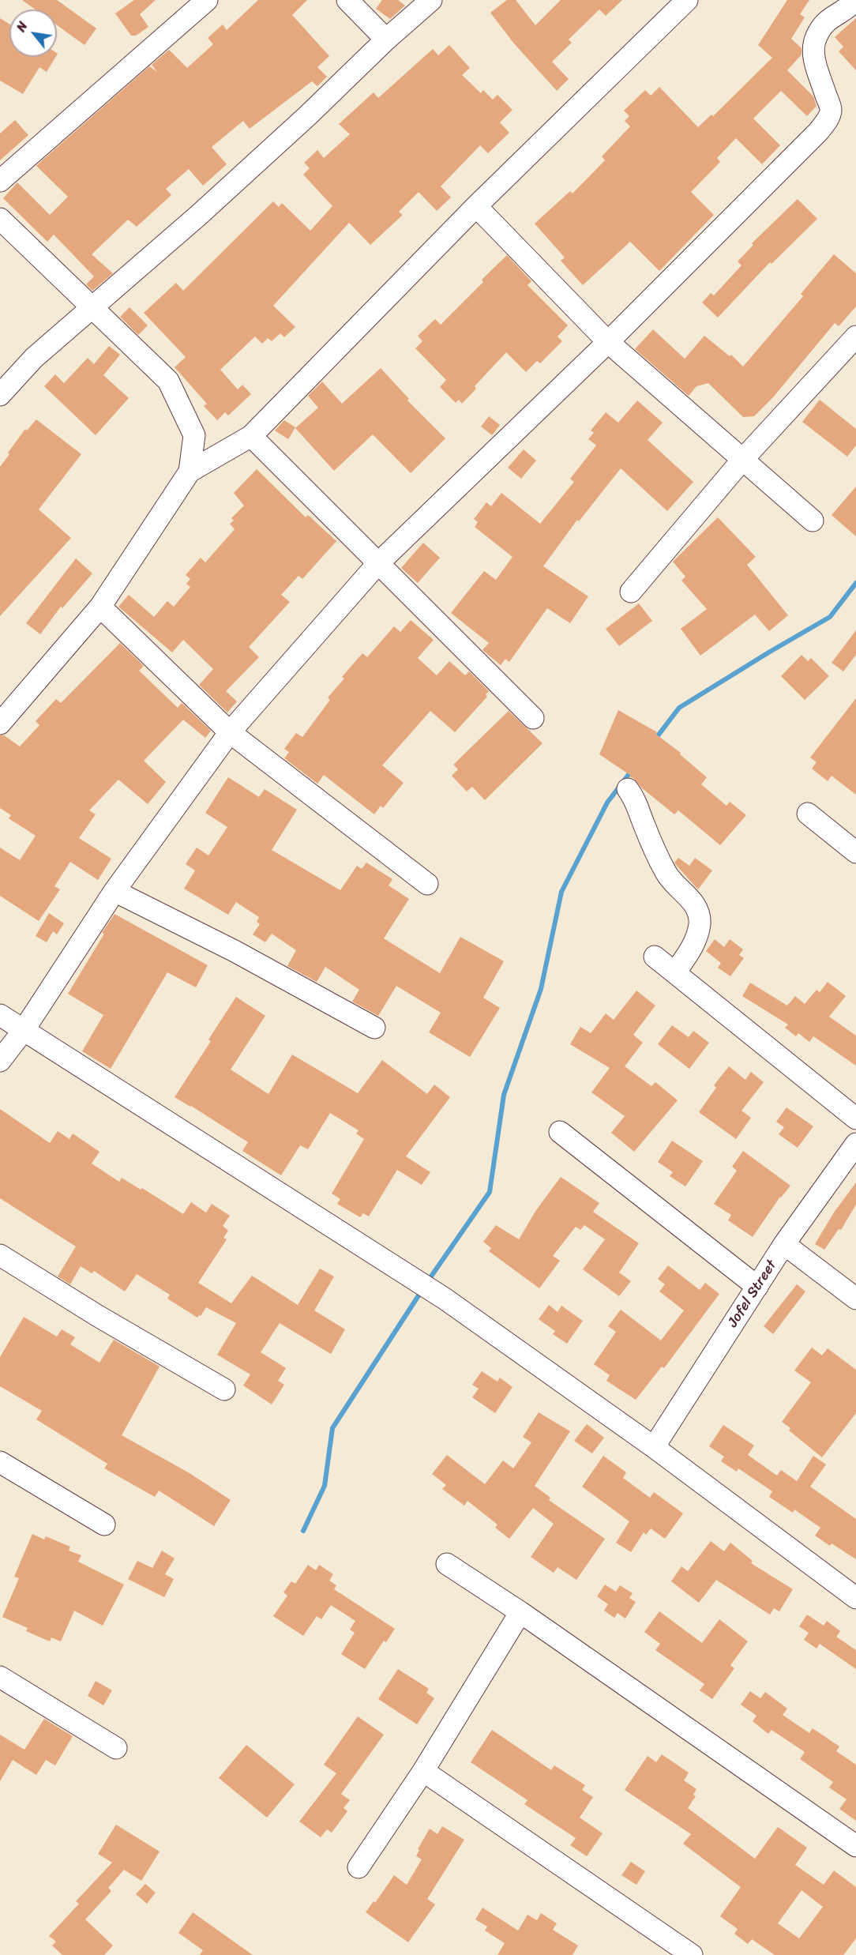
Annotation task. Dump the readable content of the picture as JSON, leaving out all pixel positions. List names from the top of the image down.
{
  "streets": {
    "street": ["Jofel Street"]
  },
  "north": "top left"
}
